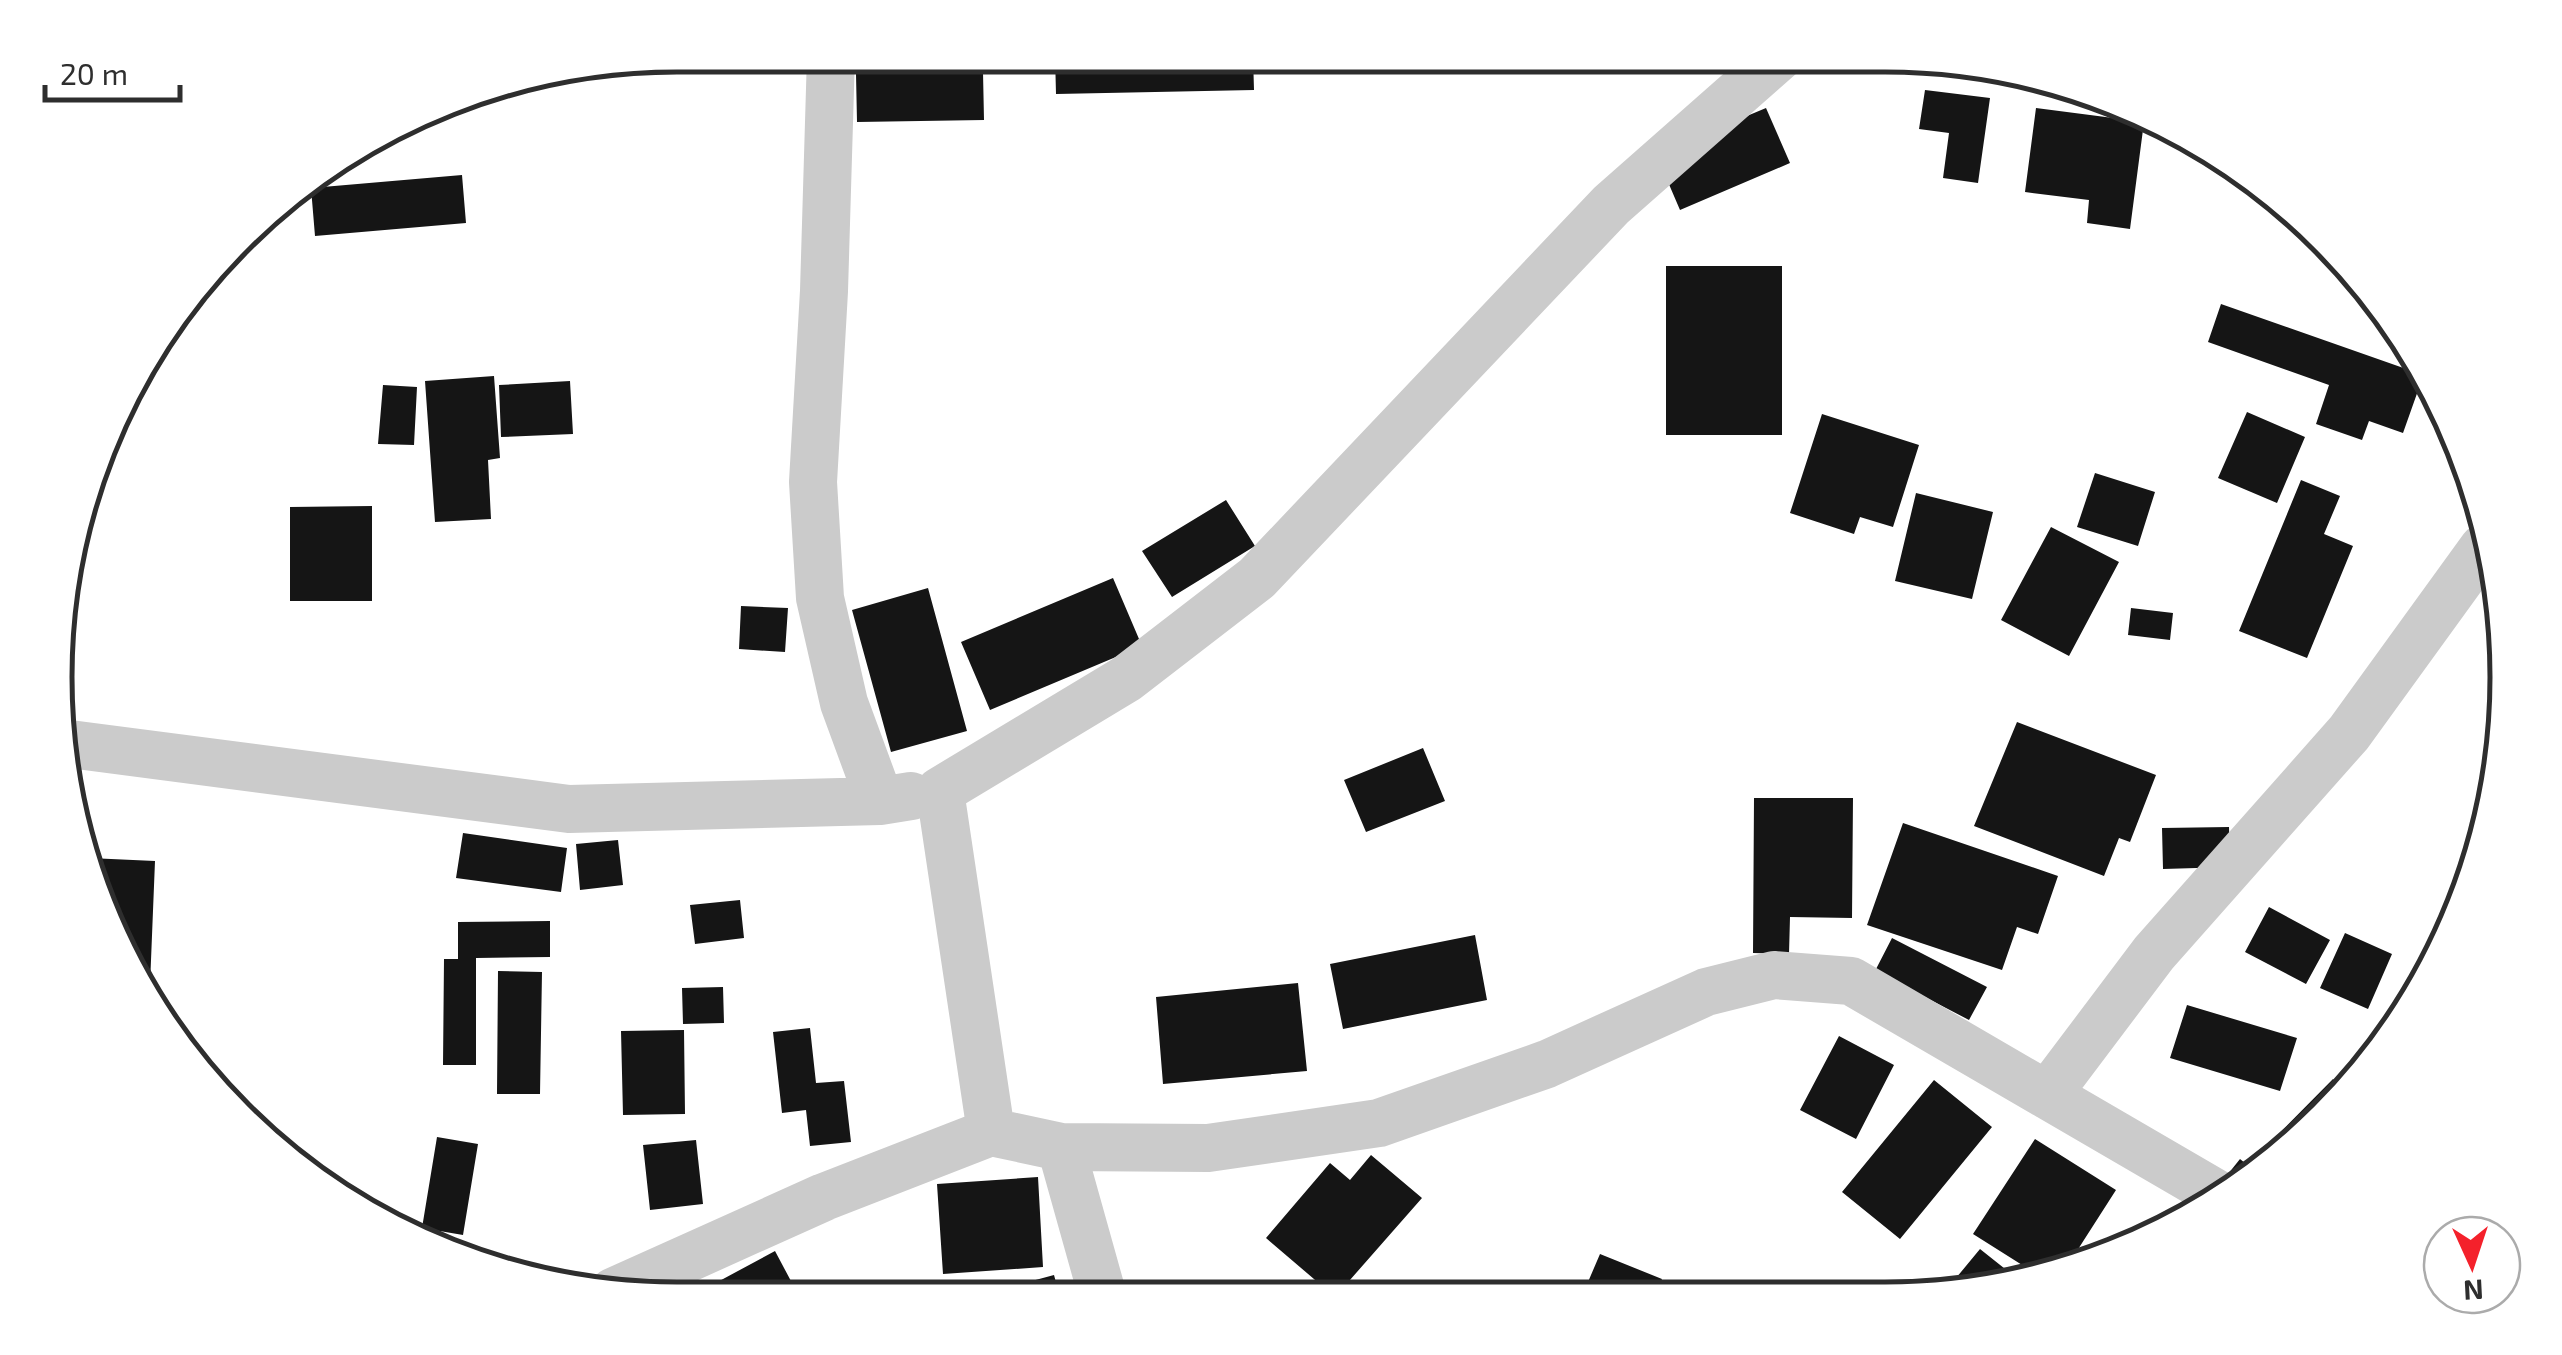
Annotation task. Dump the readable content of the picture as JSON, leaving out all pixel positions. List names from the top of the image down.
{
  "scale_bar": "20 m",
  "north": "bottom"
}
